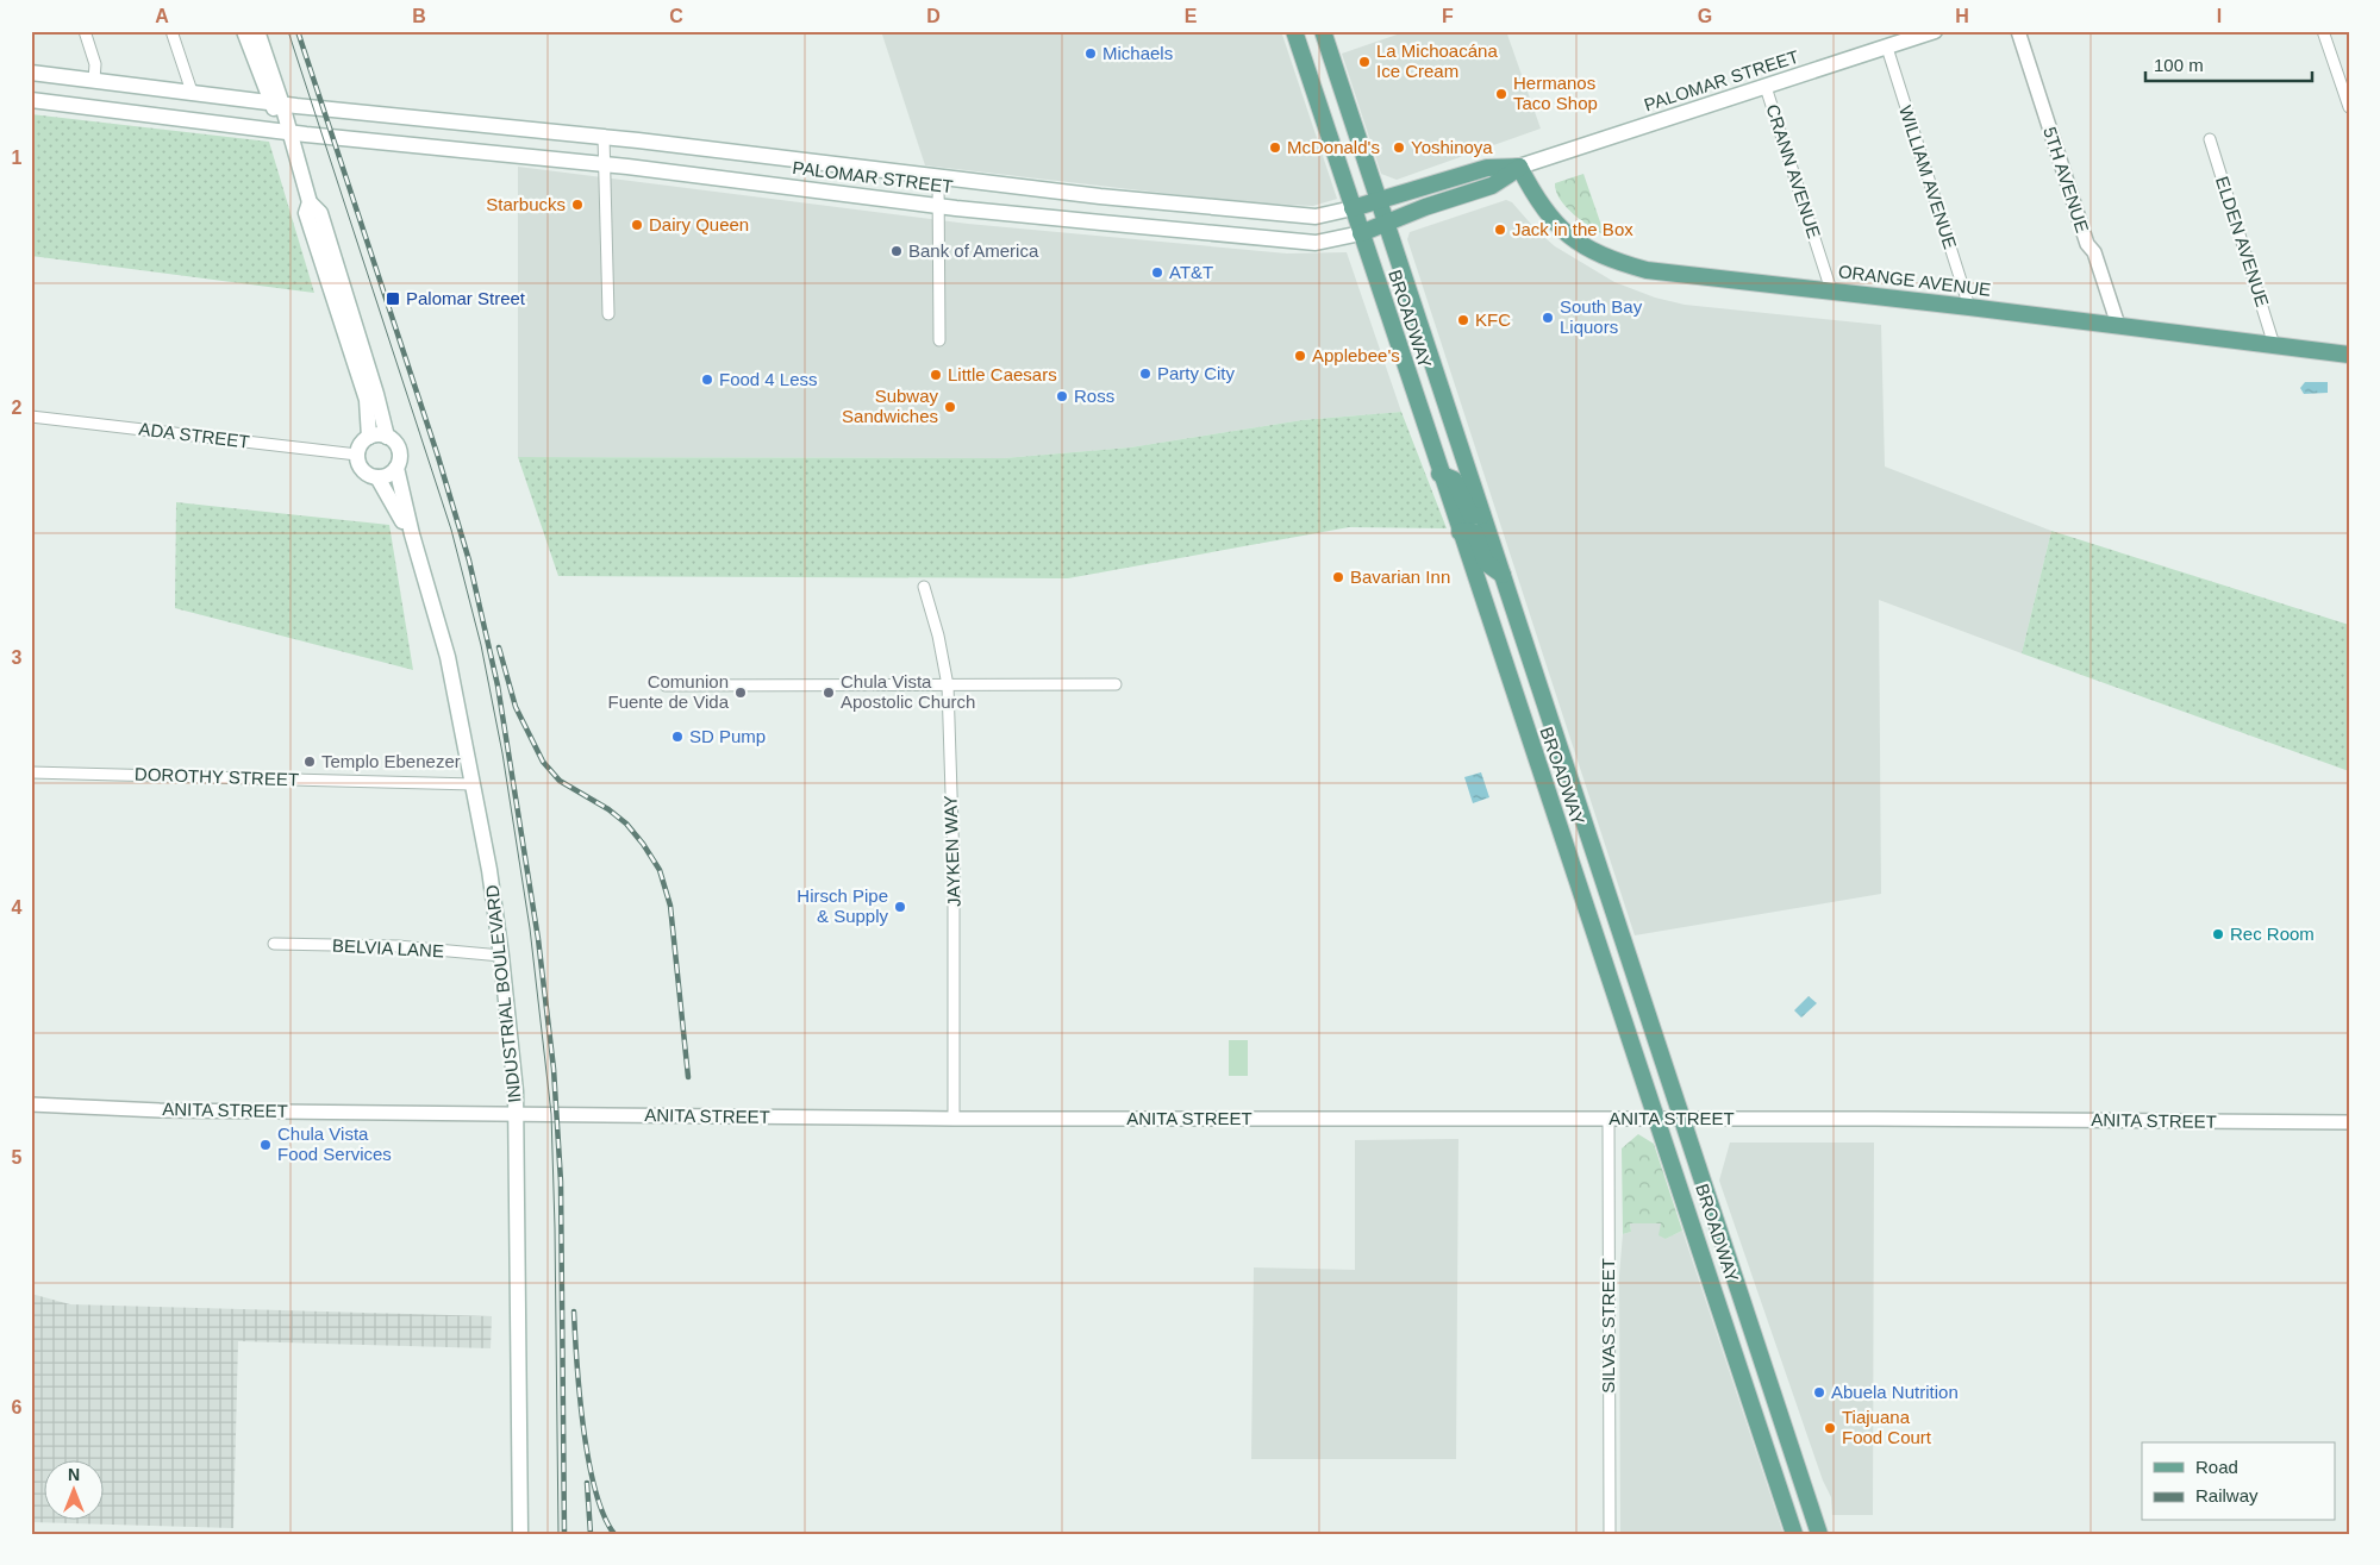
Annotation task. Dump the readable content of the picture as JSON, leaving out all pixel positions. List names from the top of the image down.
{
  "streets": {
    "main road": [
      "PALOMAR STREET",
      "ORANGE AVENUE",
      "BROADWAY",
      "INDUSTRIAL BOULEVARD"
    ],
    "street": [
      "CRANN AVENUE",
      "WILLIAM AVENUE",
      "5TH AVENUE",
      "ELDEN AVENUE",
      "ADA STREET",
      "DOROTHY STREET",
      "JAYKEN WAY",
      "BELVIA LANE",
      "ANITA STREET",
      "SILVAS STREET"
    ]
  },
  "crossings": [
    ["PALOMAR STREET", "CRANN AVENUE"],
    ["PALOMAR STREET", "WILLIAM AVENUE"],
    ["PALOMAR STREET", "ORANGE AVENUE"],
    ["PALOMAR STREET", "BROADWAY"],
    ["PALOMAR STREET", "INDUSTRIAL BOULEVARD"],
    ["CRANN AVENUE", "ORANGE AVENUE"],
    ["WILLIAM AVENUE", "ORANGE AVENUE"],
    ["5TH AVENUE", "ORANGE AVENUE"],
    ["ELDEN AVENUE", "ORANGE AVENUE"],
    ["BROADWAY", "ANITA STREET"],
    ["ADA STREET", "INDUSTRIAL BOULEVARD"],
    ["DOROTHY STREET", "INDUSTRIAL BOULEVARD"],
    ["JAYKEN WAY", "ANITA STREET"],
    ["BELVIA LANE", "INDUSTRIAL BOULEVARD"],
    ["INDUSTRIAL BOULEVARD", "ANITA STREET"],
    ["ANITA STREET", "SILVAS STREET"]
  ],
  "places": {
    "other": [
      "Michaels",
      "La Michoacána Ice Cream",
      "Hermanos Taco Shop",
      "McDonald's",
      "Yoshinoya",
      "Starbucks",
      "Dairy Queen",
      "Jack in the Box",
      "Bank of America",
      "AT&T",
      "South Bay Liquors",
      "KFC",
      "Applebee's",
      "Party City",
      "Little Caesars",
      "Food 4 Less",
      "Ross",
      "Subway Sandwiches",
      "Bavarian Inn",
      "Comunion Fuente de Vida",
      "Chula Vista Apostolic Church",
      "SD Pump",
      "Templo Ebenezer",
      "Hirsch Pipe & Supply",
      "Rec Room",
      "Chula Vista Food Services",
      "Abuela Nutrition",
      "Tiajuana Food Court"
    ],
    "transit": ["Palomar Street"]
  },
  "legend": ["Road", "Railway"],
  "scale_bar": "100 m",
  "north": "top",
  "grid": {
    "columns": [
      "A",
      "B",
      "C",
      "D",
      "E",
      "F",
      "G",
      "H",
      "I"
    ],
    "rows": [
      "1",
      "2",
      "3",
      "4",
      "5",
      "6"
    ]
  }
}
